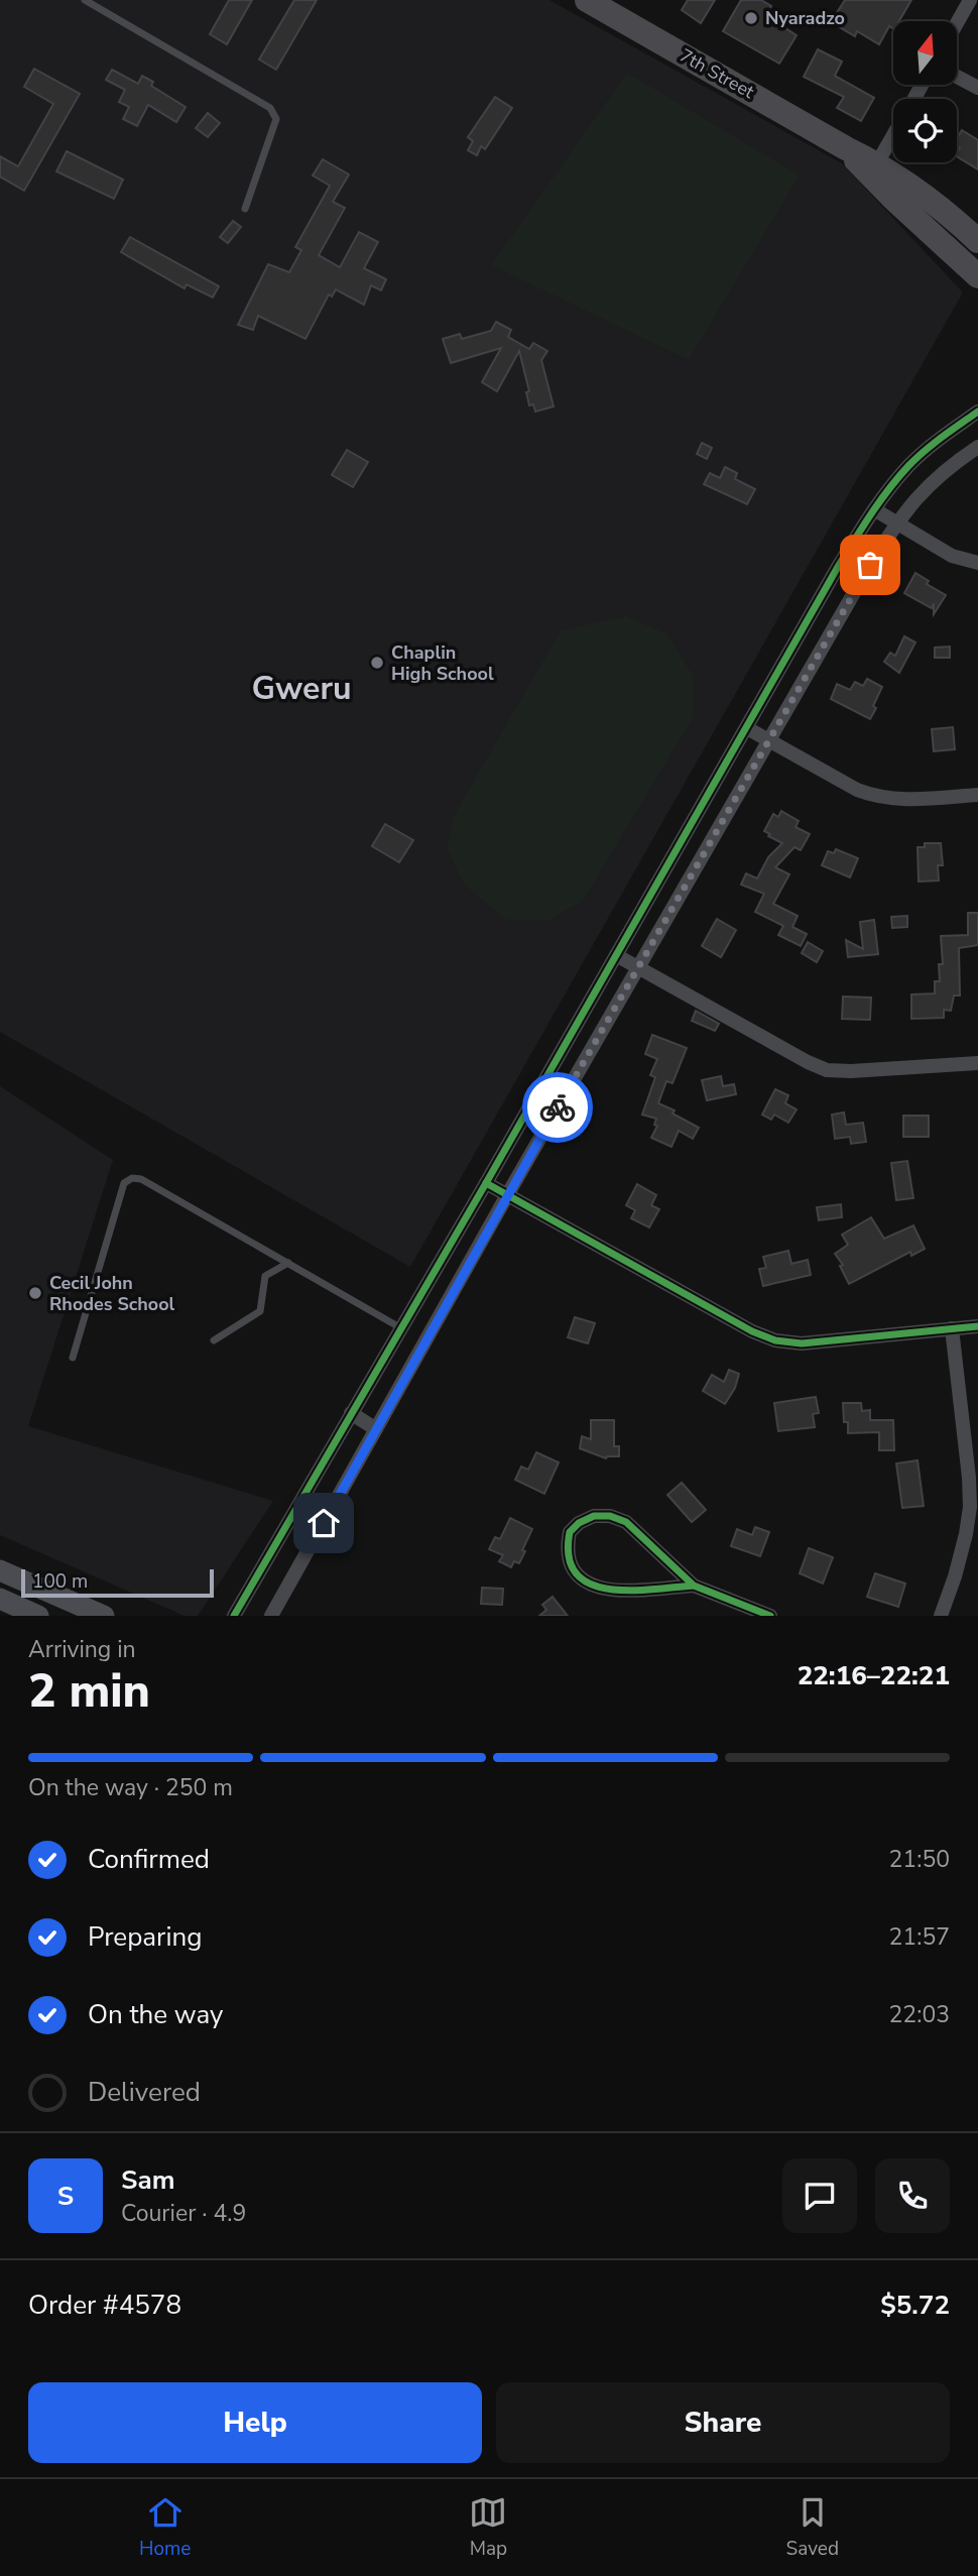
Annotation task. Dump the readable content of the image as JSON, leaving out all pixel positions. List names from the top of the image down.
{
  "streets": {
    "highway": ["7th Street"]
  },
  "districts": ["Gweru"],
  "places": ["Nyaradzo", "Chaplin High School", "Cecil John Rhodes School"],
  "scale_bar": "100 m",
  "north": "top",
  "page": {
    "scale": "100 m",
    "heading": ["2 min", "Arriving in", "22:16–22:21"],
    "panel": [
      "Sam",
      "Courier · 4.9",
      "Order #4578",
      "$5.72"
    ],
    "bar": "On the way · 250 m",
    "list": [
      ["Confirmed", "21:50"],
      ["Preparing", "21:57"],
      ["On the way", "22:03"],
      "Delivered"
    ],
    "round": "S",
    "buttons": ["Help", "Share"],
    "tabs": ["Home", "Map", "Saved"]
  }
}
